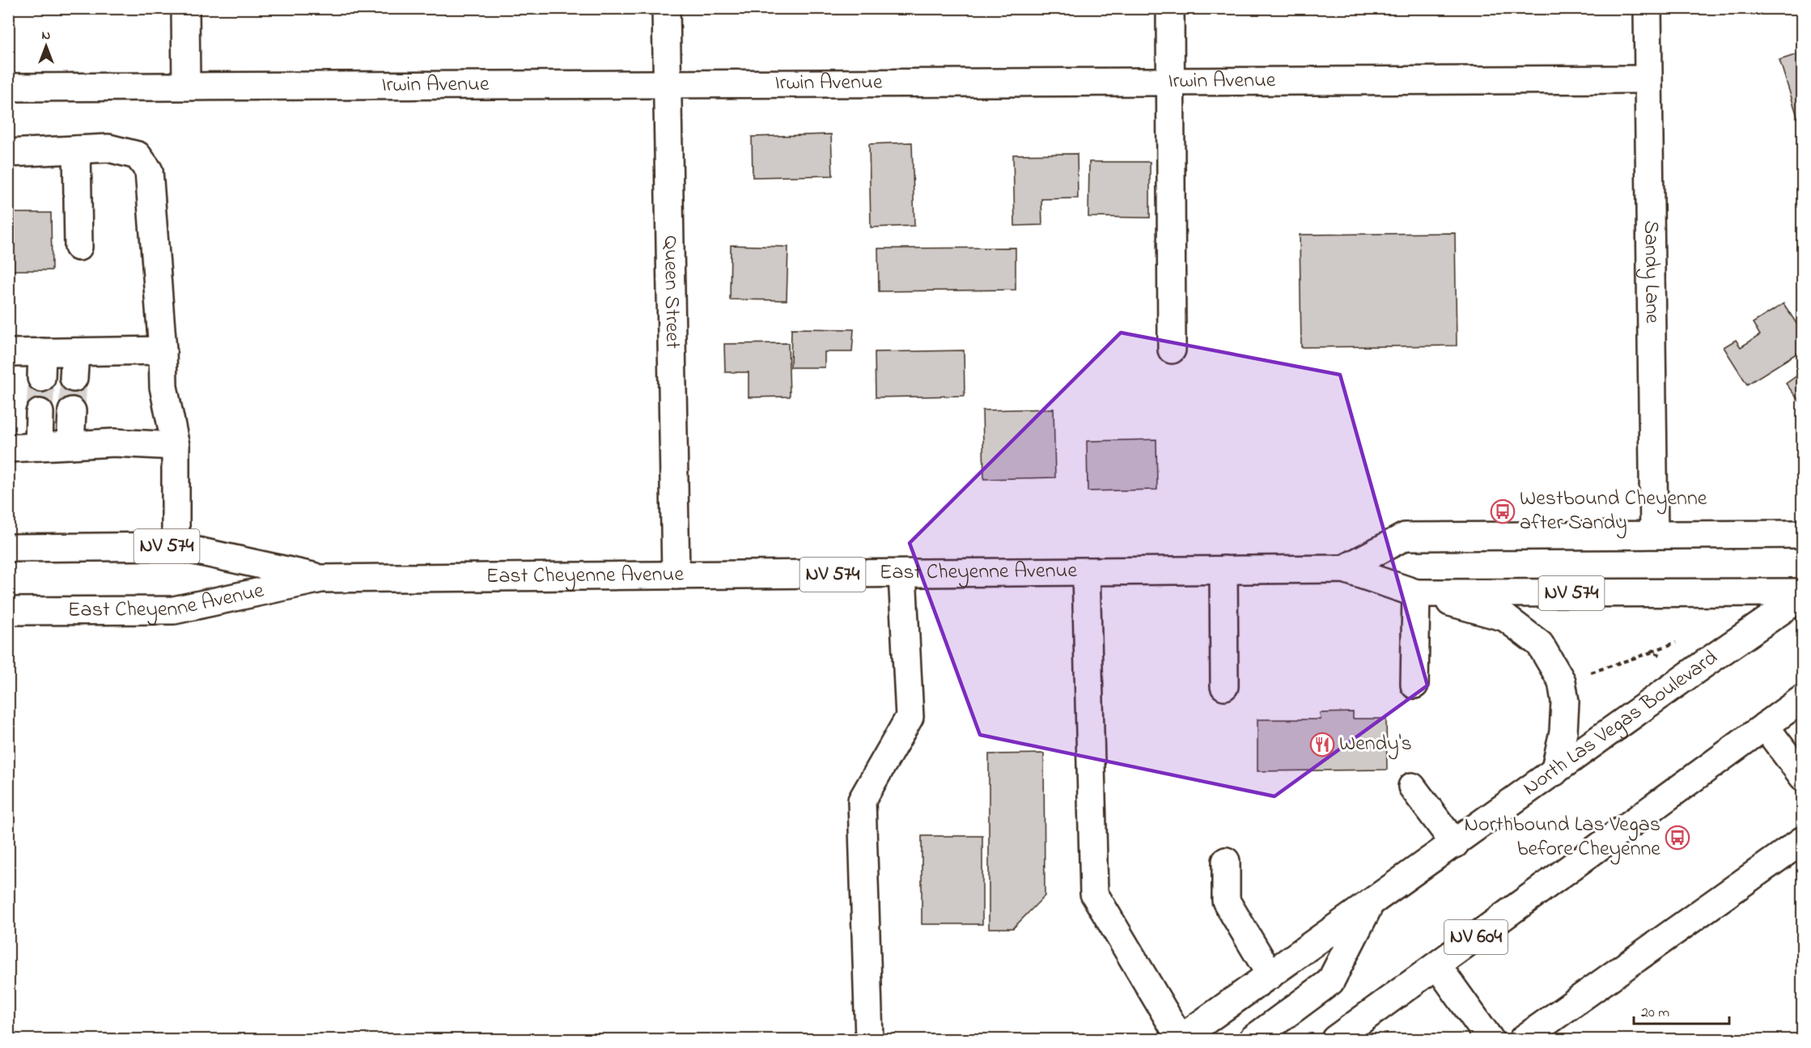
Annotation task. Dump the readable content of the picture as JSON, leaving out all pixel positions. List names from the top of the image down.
{
  "streets": {
    "main road": [
      "Irwin Avenue",
      "Sandy Lane",
      "Queen Street",
      "NV 574",
      "East Cheyenne Avenue",
      "North Las Vegas Boulevard",
      "NV 604"
    ]
  },
  "crossings": [
    ["Irwin Avenue", "Sandy Lane"],
    ["Irwin Avenue", "Queen Street"],
    ["Sandy Lane", "East Cheyenne Avenue"],
    ["Queen Street", "East Cheyenne Avenue"],
    ["East Cheyenne Avenue", "North Las Vegas Boulevard"]
  ],
  "places": {
    "bus stop": ["Westbound Cheyenne after Sandy", "Northbound Las Vegas before Cheyenne"],
    "restaurant": ["Wendy's"]
  },
  "scale_bar": "20 m",
  "north": "top"
}
